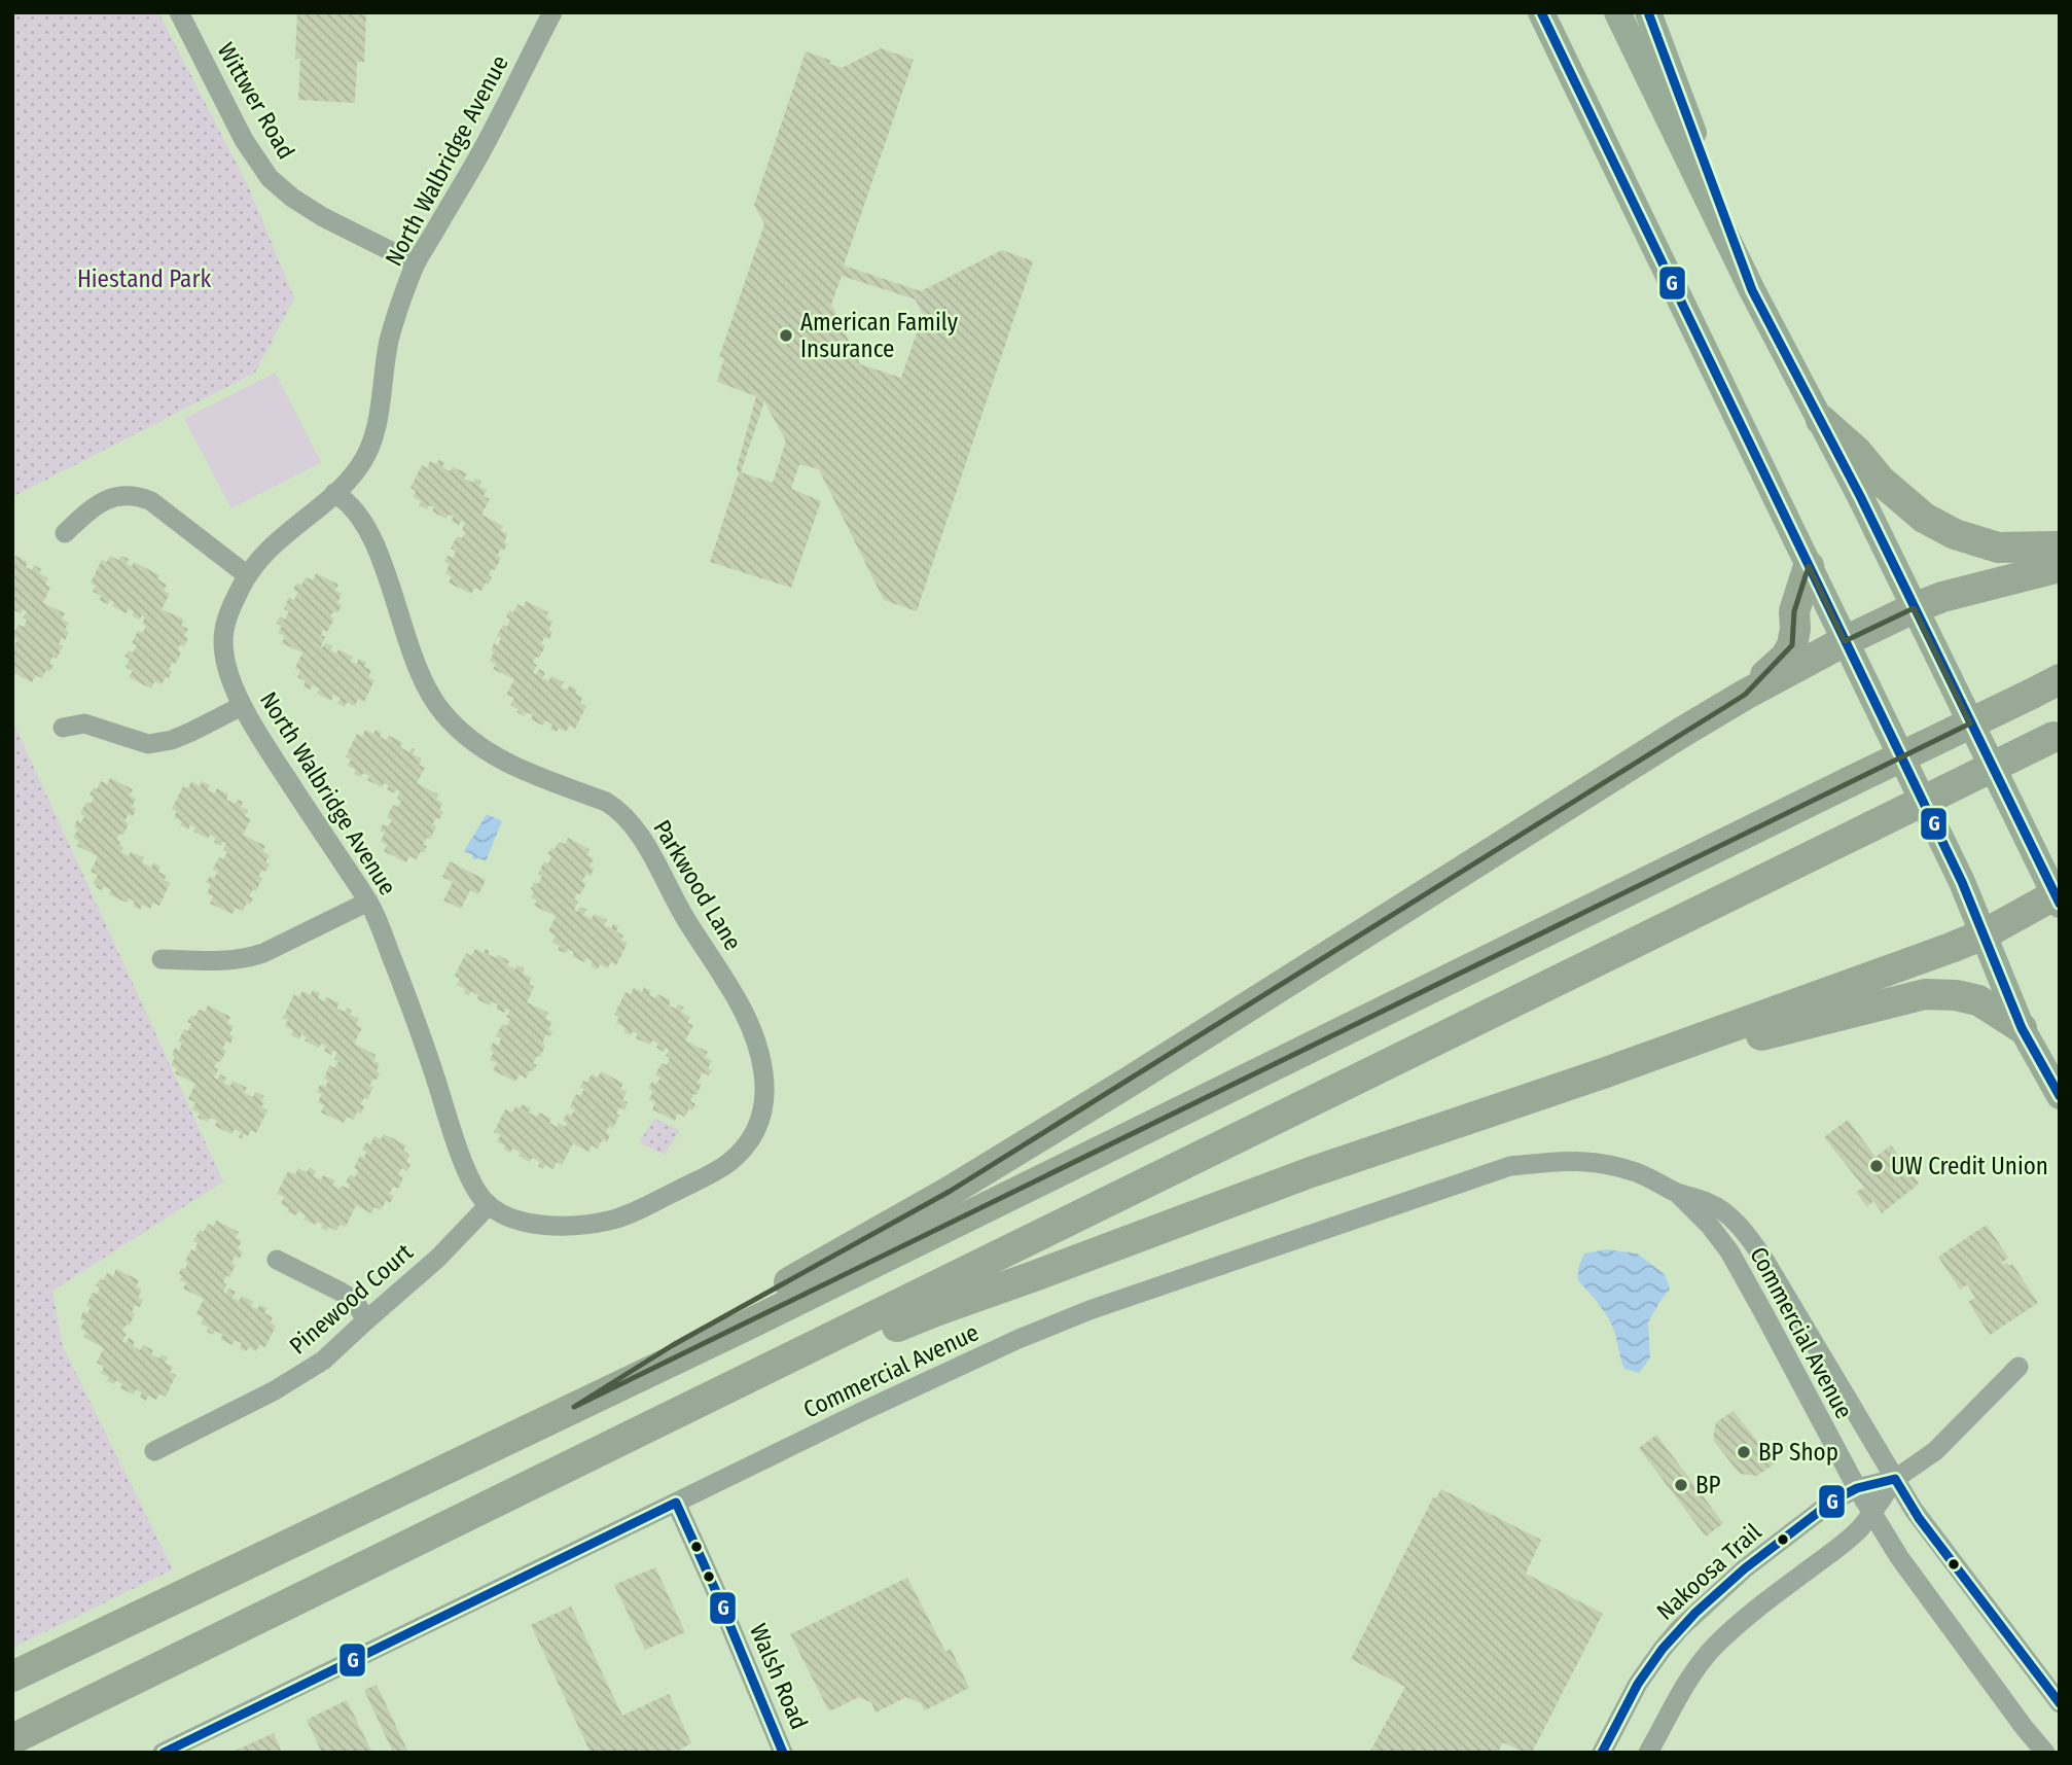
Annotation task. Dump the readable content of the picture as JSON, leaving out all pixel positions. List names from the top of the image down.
{
  "streets": {
    "street": [
      "Wittwer Road",
      "North Walbridge Avenue",
      "Parkwood Lane",
      "Pinewood Court",
      "Commercial Avenue",
      "Nakoosa Trail",
      "Walsh Road"
    ]
  },
  "crossings": [
    ["Wittwer Road", "North Walbridge Avenue"],
    ["North Walbridge Avenue", "Parkwood Lane"],
    ["North Walbridge Avenue", "Pinewood Court"],
    ["Parkwood Lane", "Pinewood Court"],
    ["Commercial Avenue", "Nakoosa Trail"],
    ["Commercial Avenue", "Walsh Road"]
  ],
  "parks": ["Hiestand Park"],
  "places": [
    "American Family Insurance",
    "UW Credit Union",
    "BP Shop",
    "BP"
  ],
  "lines": ["transit line G"]
}
